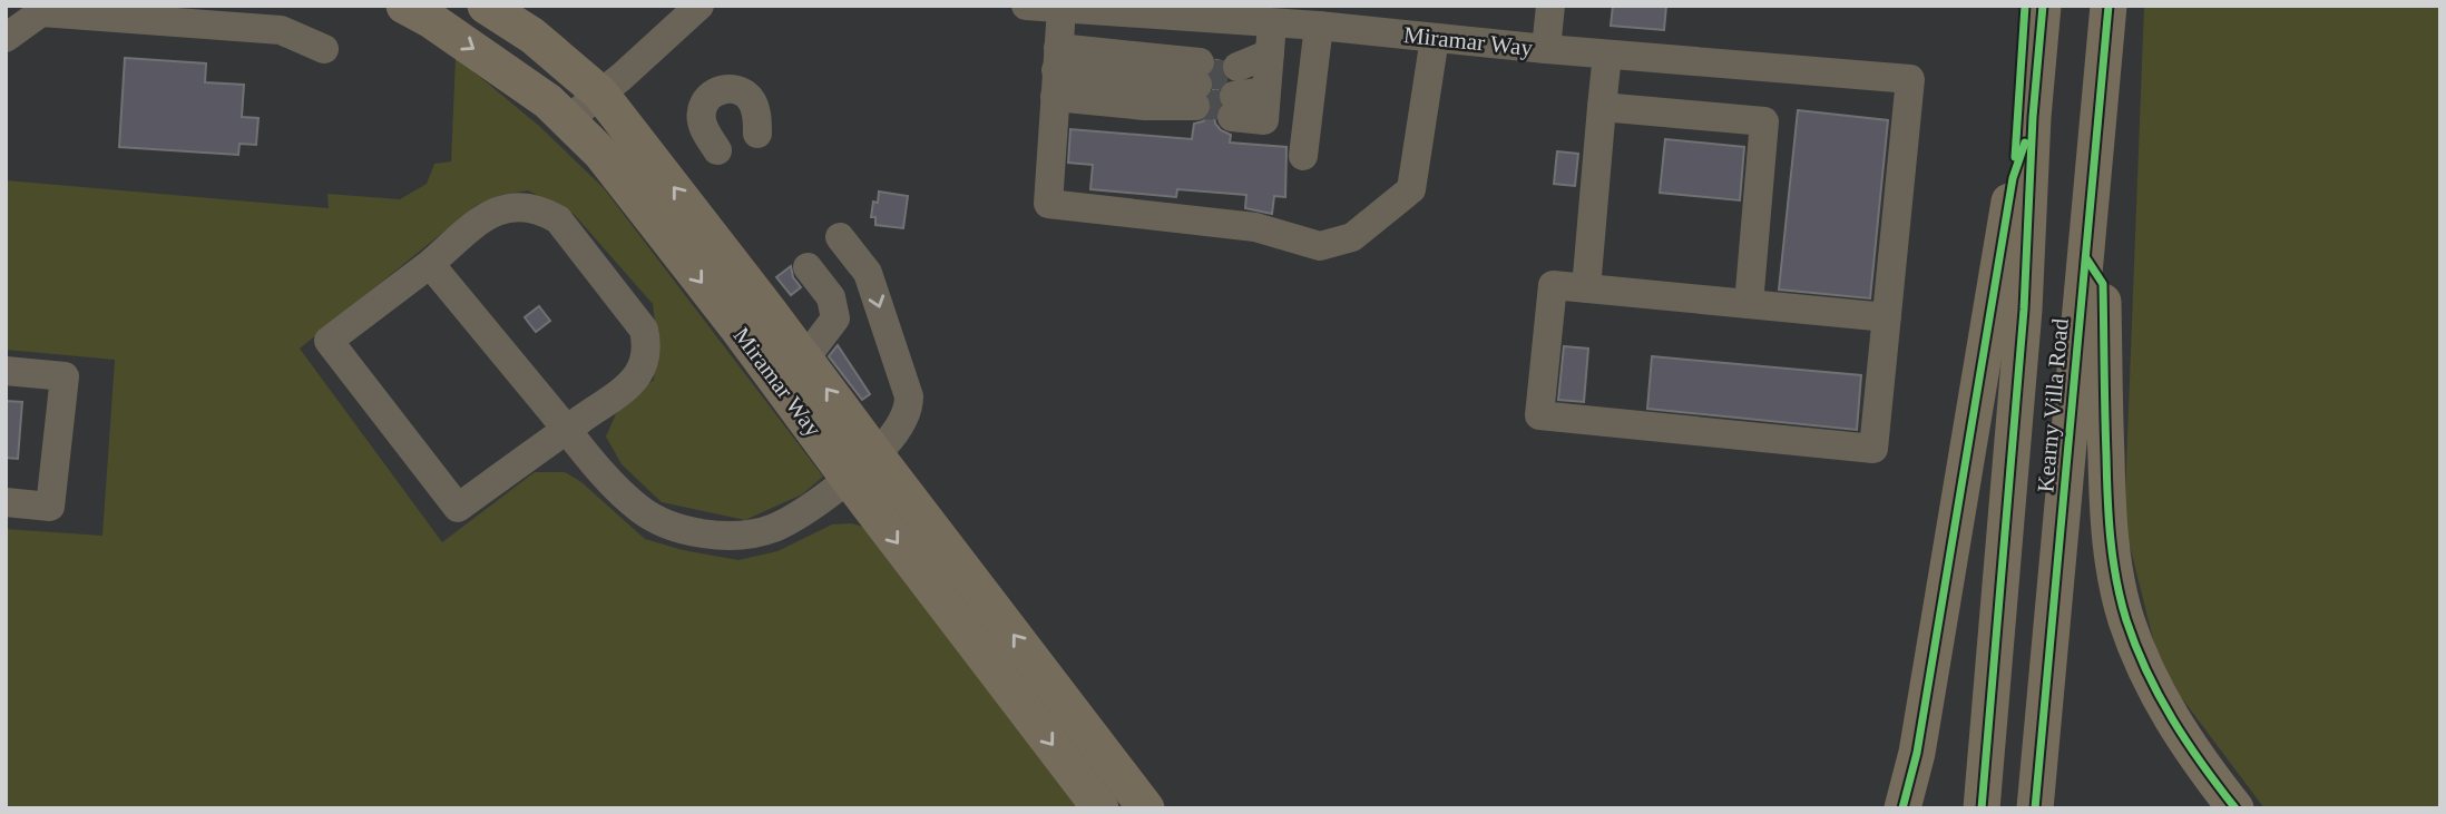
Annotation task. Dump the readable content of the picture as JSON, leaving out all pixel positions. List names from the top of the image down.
{
  "streets": {
    "main road": ["Miramar Way", "Kearny Villa Road"]
  }
}
